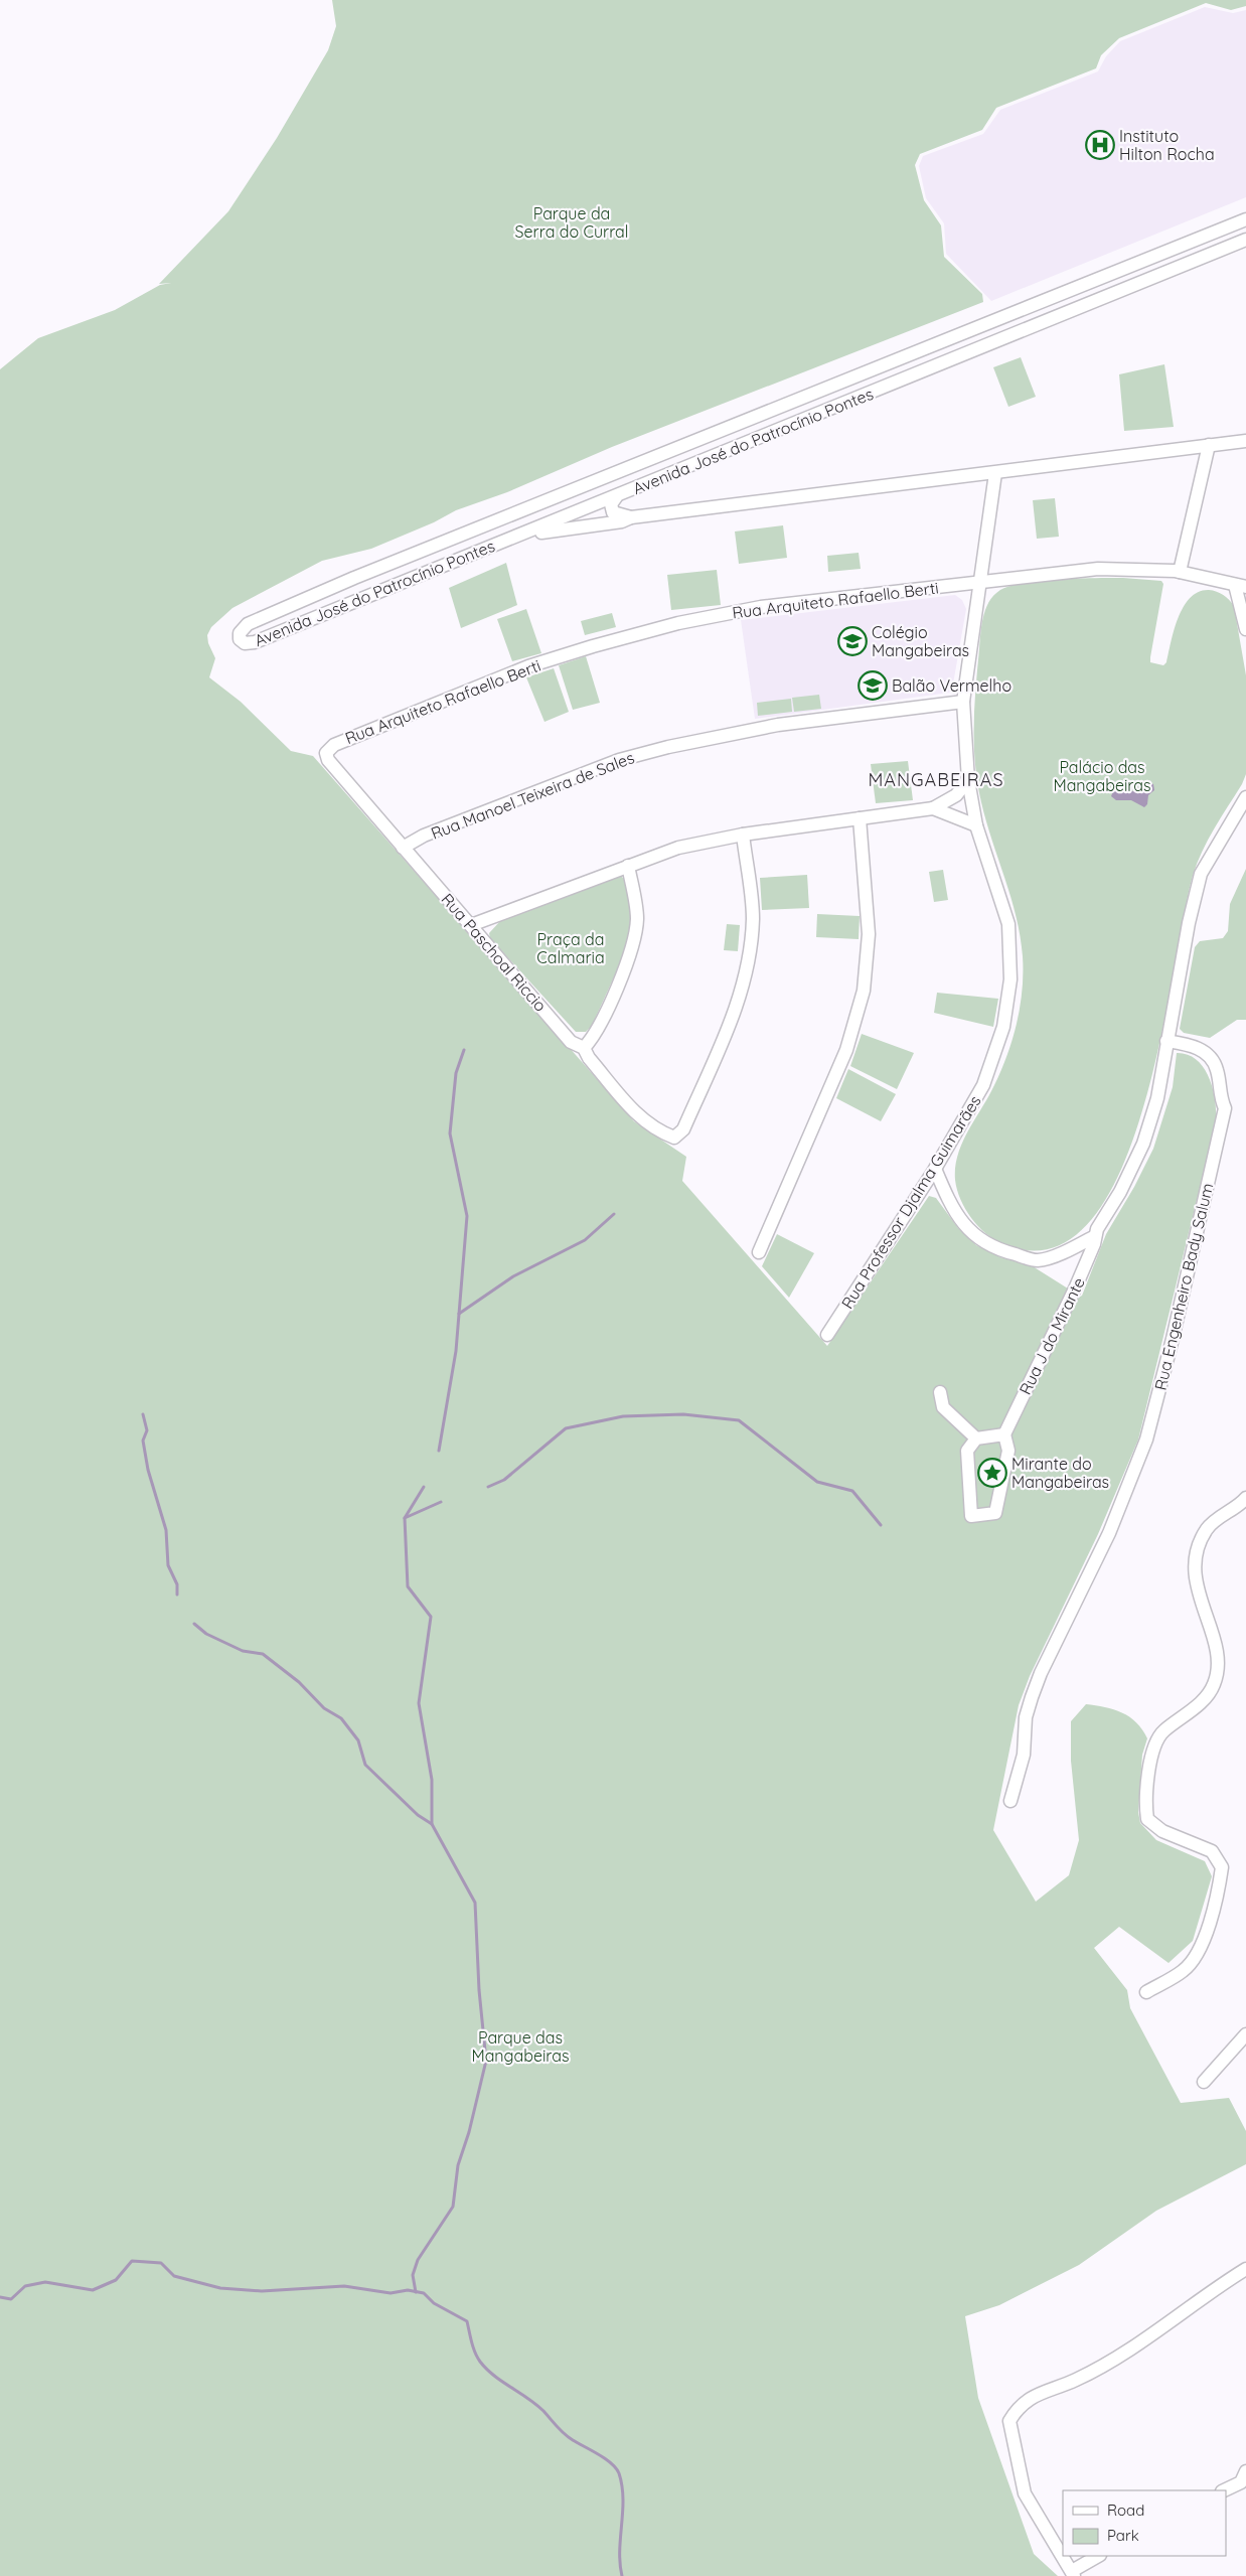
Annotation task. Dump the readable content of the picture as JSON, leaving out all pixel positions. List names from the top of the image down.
{
  "streets": {
    "street": [
      "Avenida José do Patrocínio Pontes",
      "Rua Arquiteto Rafaello Berti",
      "Rua Manoel Teixeira de Sales",
      "Rua Paschoal Riccio",
      "Rua Professor Djalma Guimarães",
      "Rua Engenheiro Bady Salum",
      "Rua J do Mirante"
    ]
  },
  "crossings": [
    ["Rua Arquiteto Rafaello Berti", "Rua Paschoal Riccio"],
    ["Rua Arquiteto Rafaello Berti", "Rua Professor Djalma Guimarães"],
    ["Rua Manoel Teixeira de Sales", "Rua Paschoal Riccio"],
    ["Rua Manoel Teixeira de Sales", "Rua Professor Djalma Guimarães"],
    ["Rua Engenheiro Bady Salum", "Rua J do Mirante"]
  ],
  "districts": ["MANGABEIRAS"],
  "parks": [
    "Parque da Serra do Curral",
    "Palácio das Mangabeiras",
    "Praça da Calmaria",
    "Parque das Mangabeiras"
  ],
  "places": {
    "hospital": ["Instituto Hilton Rocha"],
    "school or university": ["Colégio Mangabeiras", "Balão Vermelho"],
    "place": ["Mirante do Mangabeiras"]
  },
  "legend": ["Road", "Park"]
}
